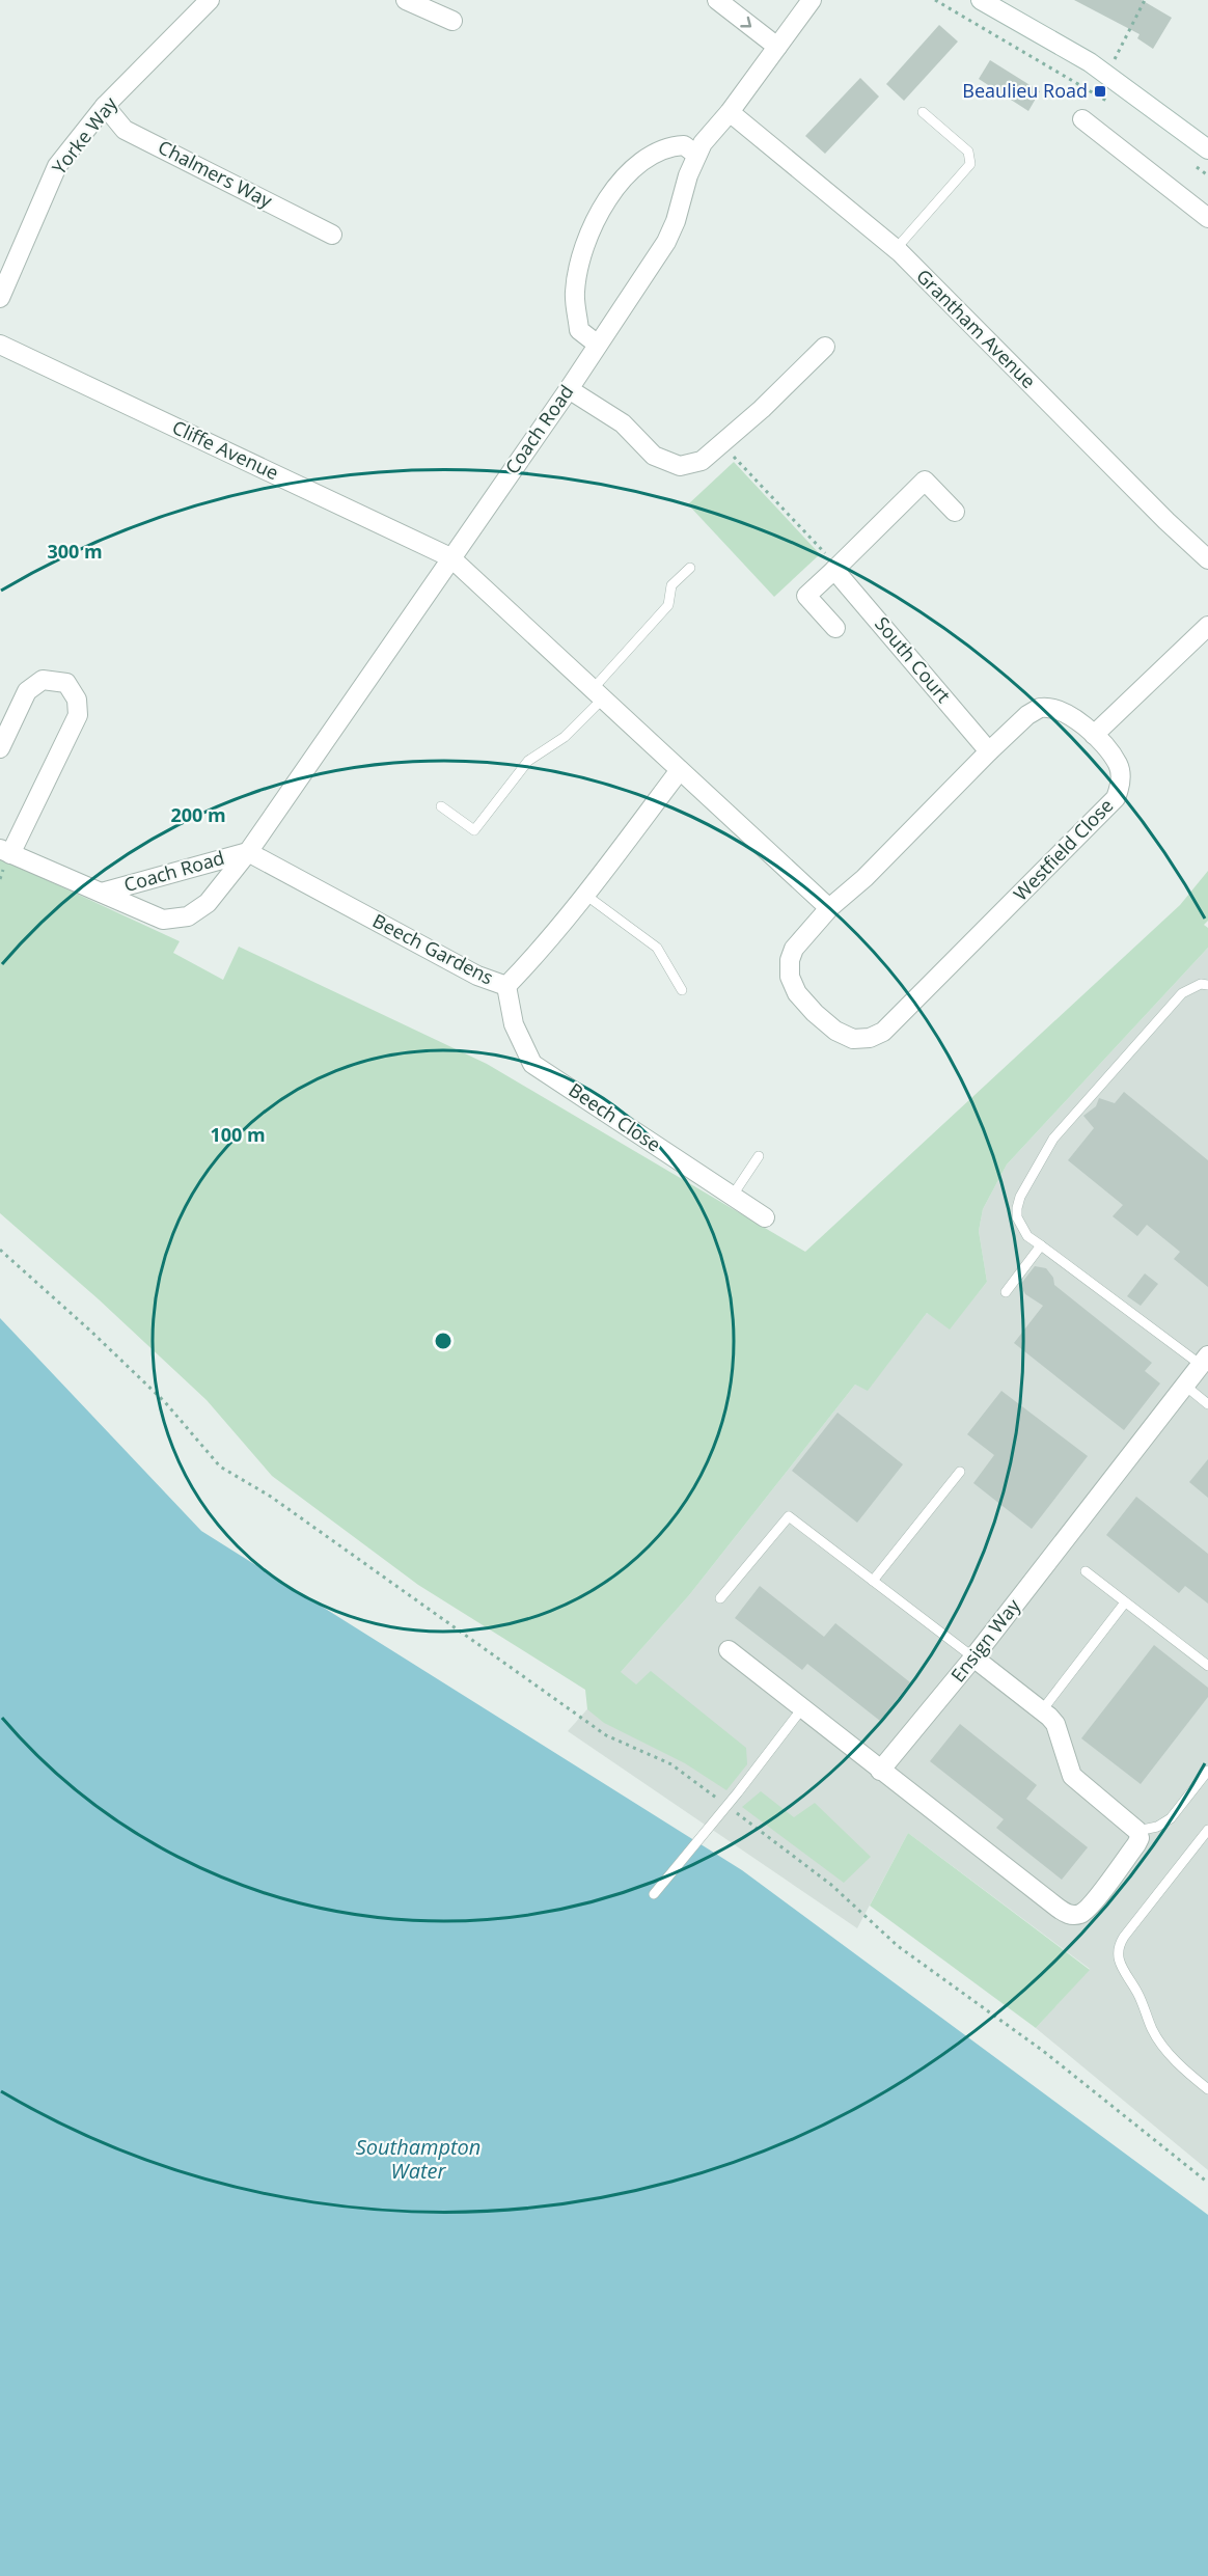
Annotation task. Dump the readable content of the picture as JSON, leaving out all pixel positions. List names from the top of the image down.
{
  "streets": {
    "street": [
      "Yorke Way",
      "Chalmers Way",
      "Grantham Avenue",
      "Coach Road",
      "Cliffe Avenue",
      "South Court",
      "Westfield Close",
      "Beech Gardens",
      "Beech Close",
      "Ensign Way"
    ]
  },
  "crossings": [
    ["Yorke Way", "Chalmers Way"],
    ["Grantham Avenue", "Coach Road"],
    ["Coach Road", "Cliffe Avenue"],
    ["Coach Road", "Beech Gardens"],
    ["South Court", "Westfield Close"],
    ["Beech Gardens", "Beech Close"]
  ],
  "water": ["Southampton Water"],
  "places": {
    "transit": ["Beaulieu Road"]
  },
  "rings": ["300 m", "200 m", "100 m"]
}
